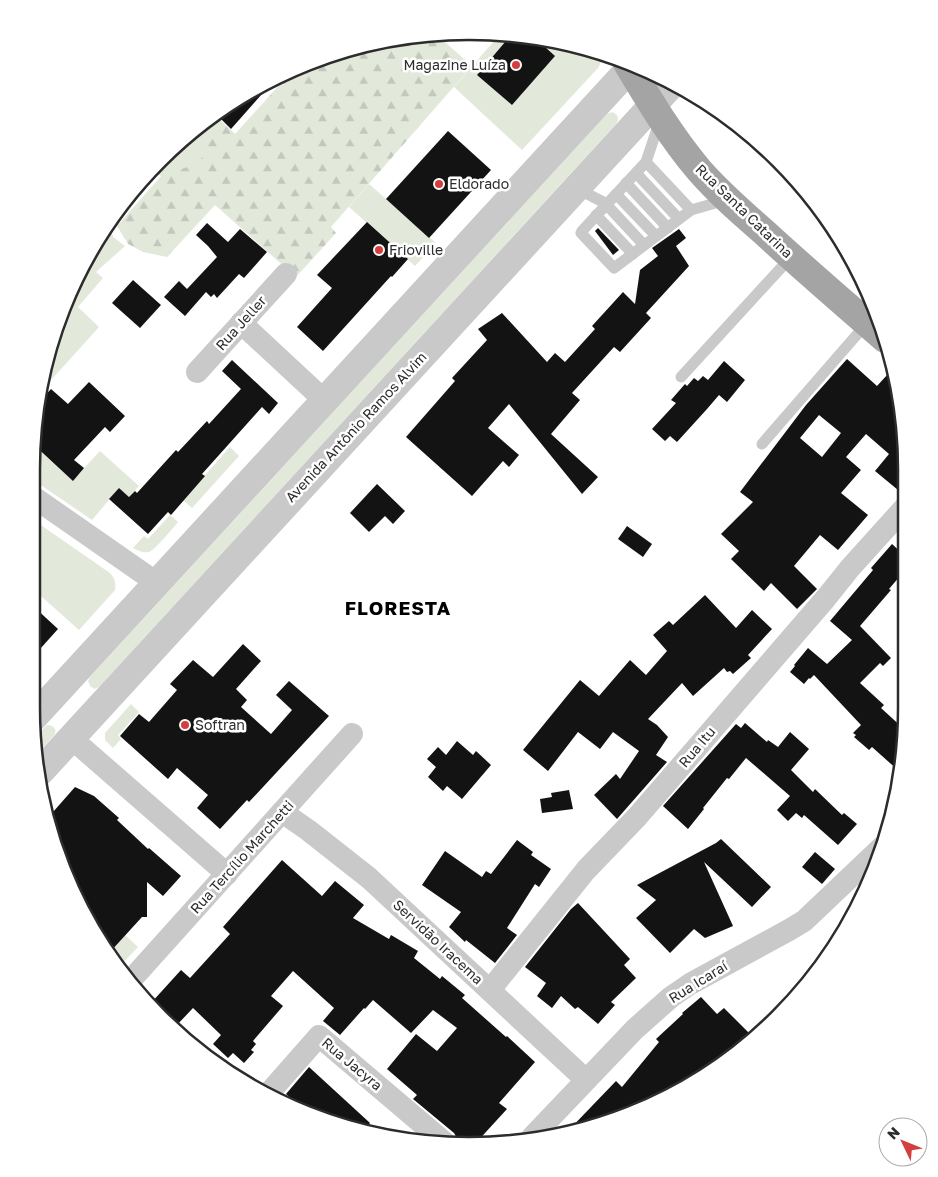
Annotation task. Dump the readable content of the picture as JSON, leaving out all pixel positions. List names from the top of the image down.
{
  "streets": {
    "main road": ["Rua Santa Catarina"],
    "street": [
      "Rua Jeller",
      "Avenida Antônio Ramos Alvim",
      "Rua Itu",
      "Rua Tercílio Marchetti",
      "Servidão Iracema",
      "Rua Icaraí",
      "Rua Jacyra"
    ]
  },
  "crossings": [
    ["Rua Santa Catarina", "Avenida Antônio Ramos Alvim"],
    ["Rua Itu", "Servidão Iracema"],
    ["Rua Tercílio Marchetti", "Servidão Iracema"],
    ["Servidão Iracema", "Rua Icaraí"]
  ],
  "districts": ["FLORESTA"],
  "places": [
    "Magazine Luíza",
    "Eldorado",
    "Frioville",
    "Softran"
  ],
  "north": "top left"
}
